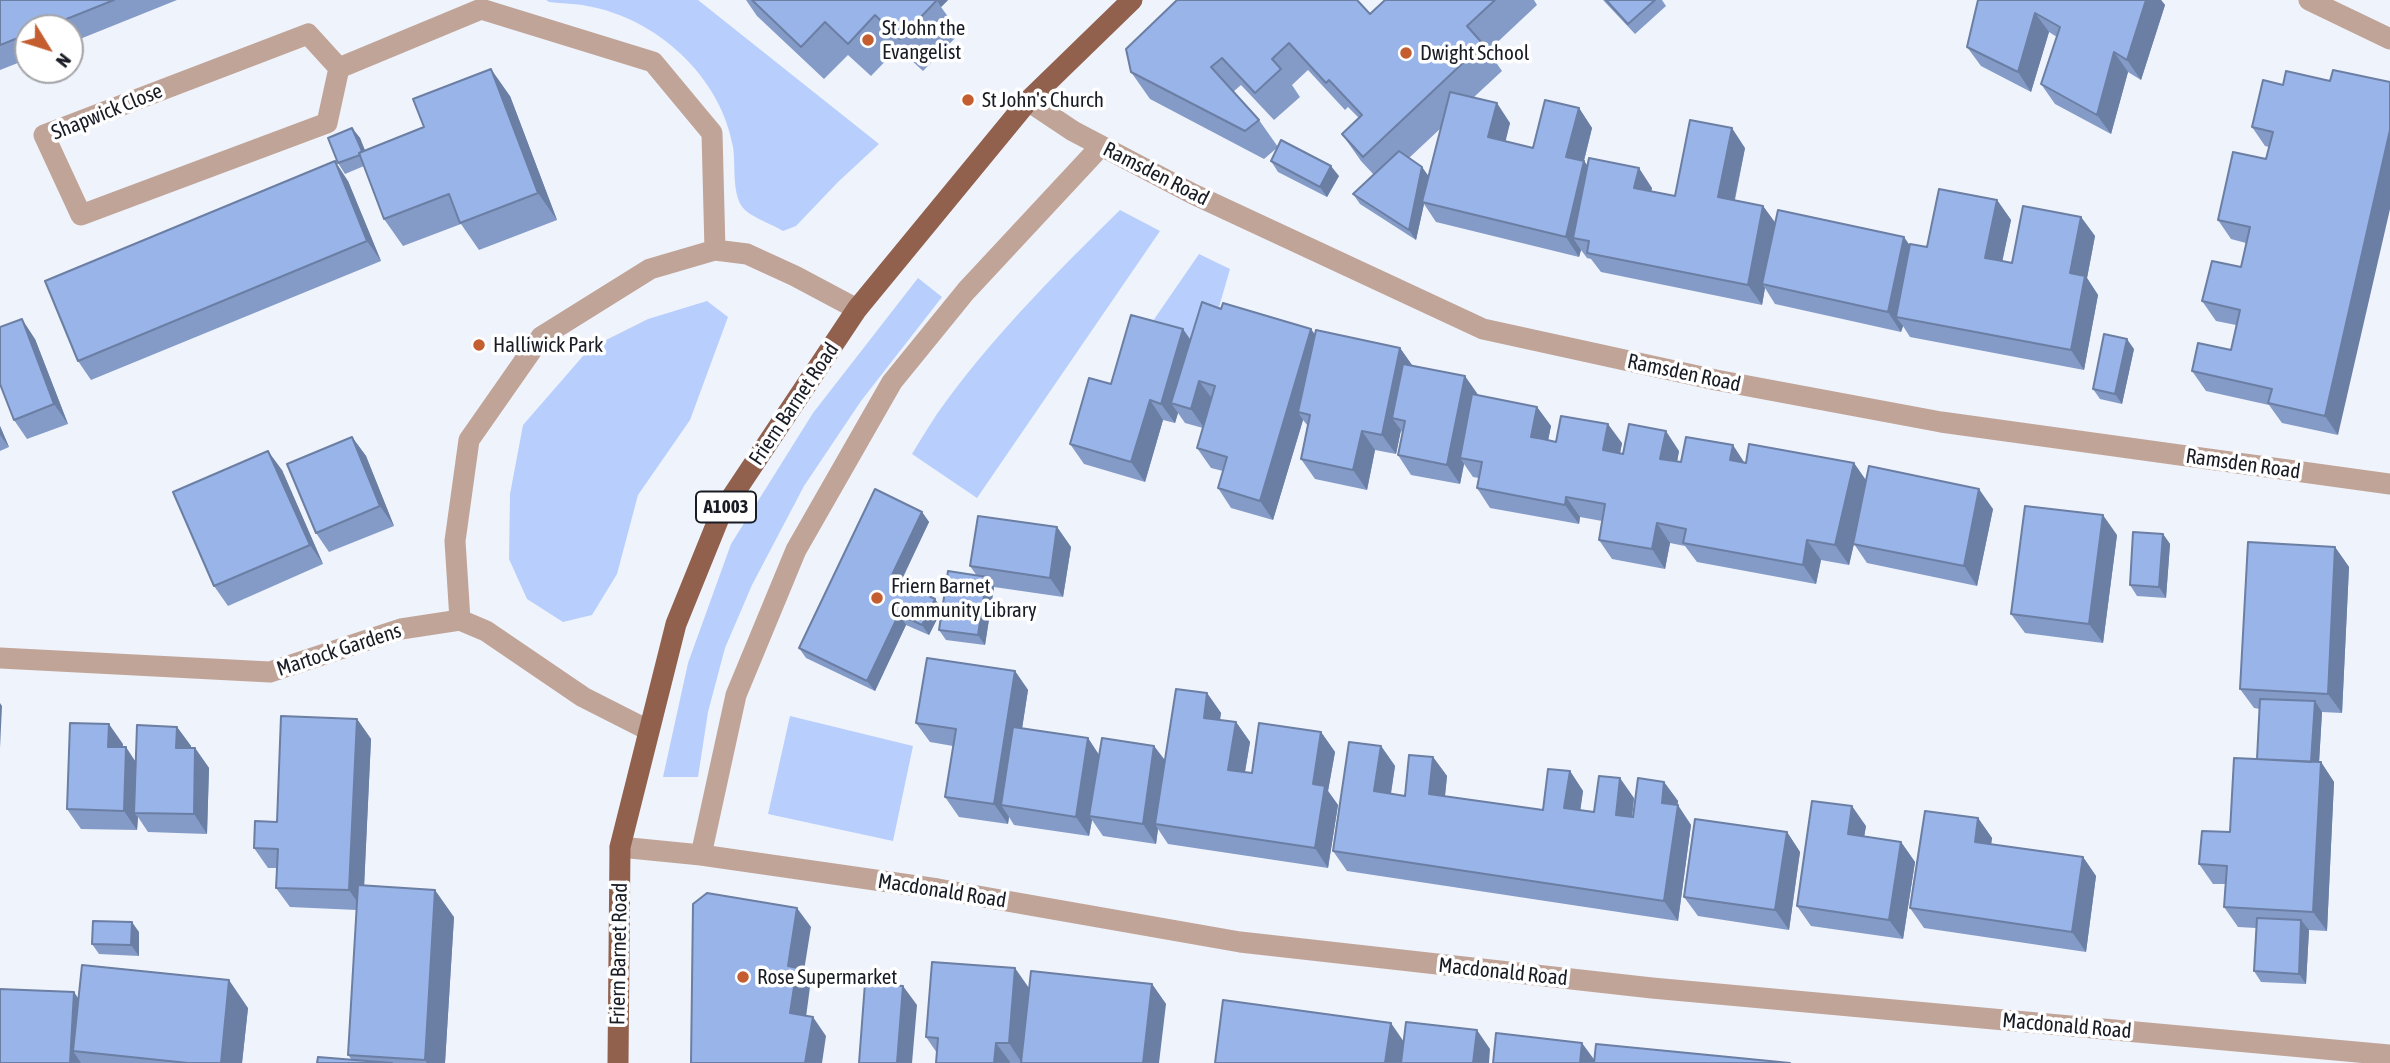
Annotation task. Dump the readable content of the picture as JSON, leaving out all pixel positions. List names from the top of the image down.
{
  "streets": {
    "main road": ["Friern Barnet Road", "A1003"],
    "street": [
      "Shapwick Close",
      "Ramsden Road",
      "Martock Gardens",
      "Macdonald Road"
    ]
  },
  "crossings": [
    ["Ramsden Road", "Friern Barnet Road"],
    ["Friern Barnet Road", "Macdonald Road"]
  ],
  "places": [
    "St John the Evangelist",
    "Dwight School",
    "St John's Church",
    "Halliwick Park",
    "Friern Barnet Community Library",
    "Rose Supermarket"
  ],
  "north": "bottom right"
}
